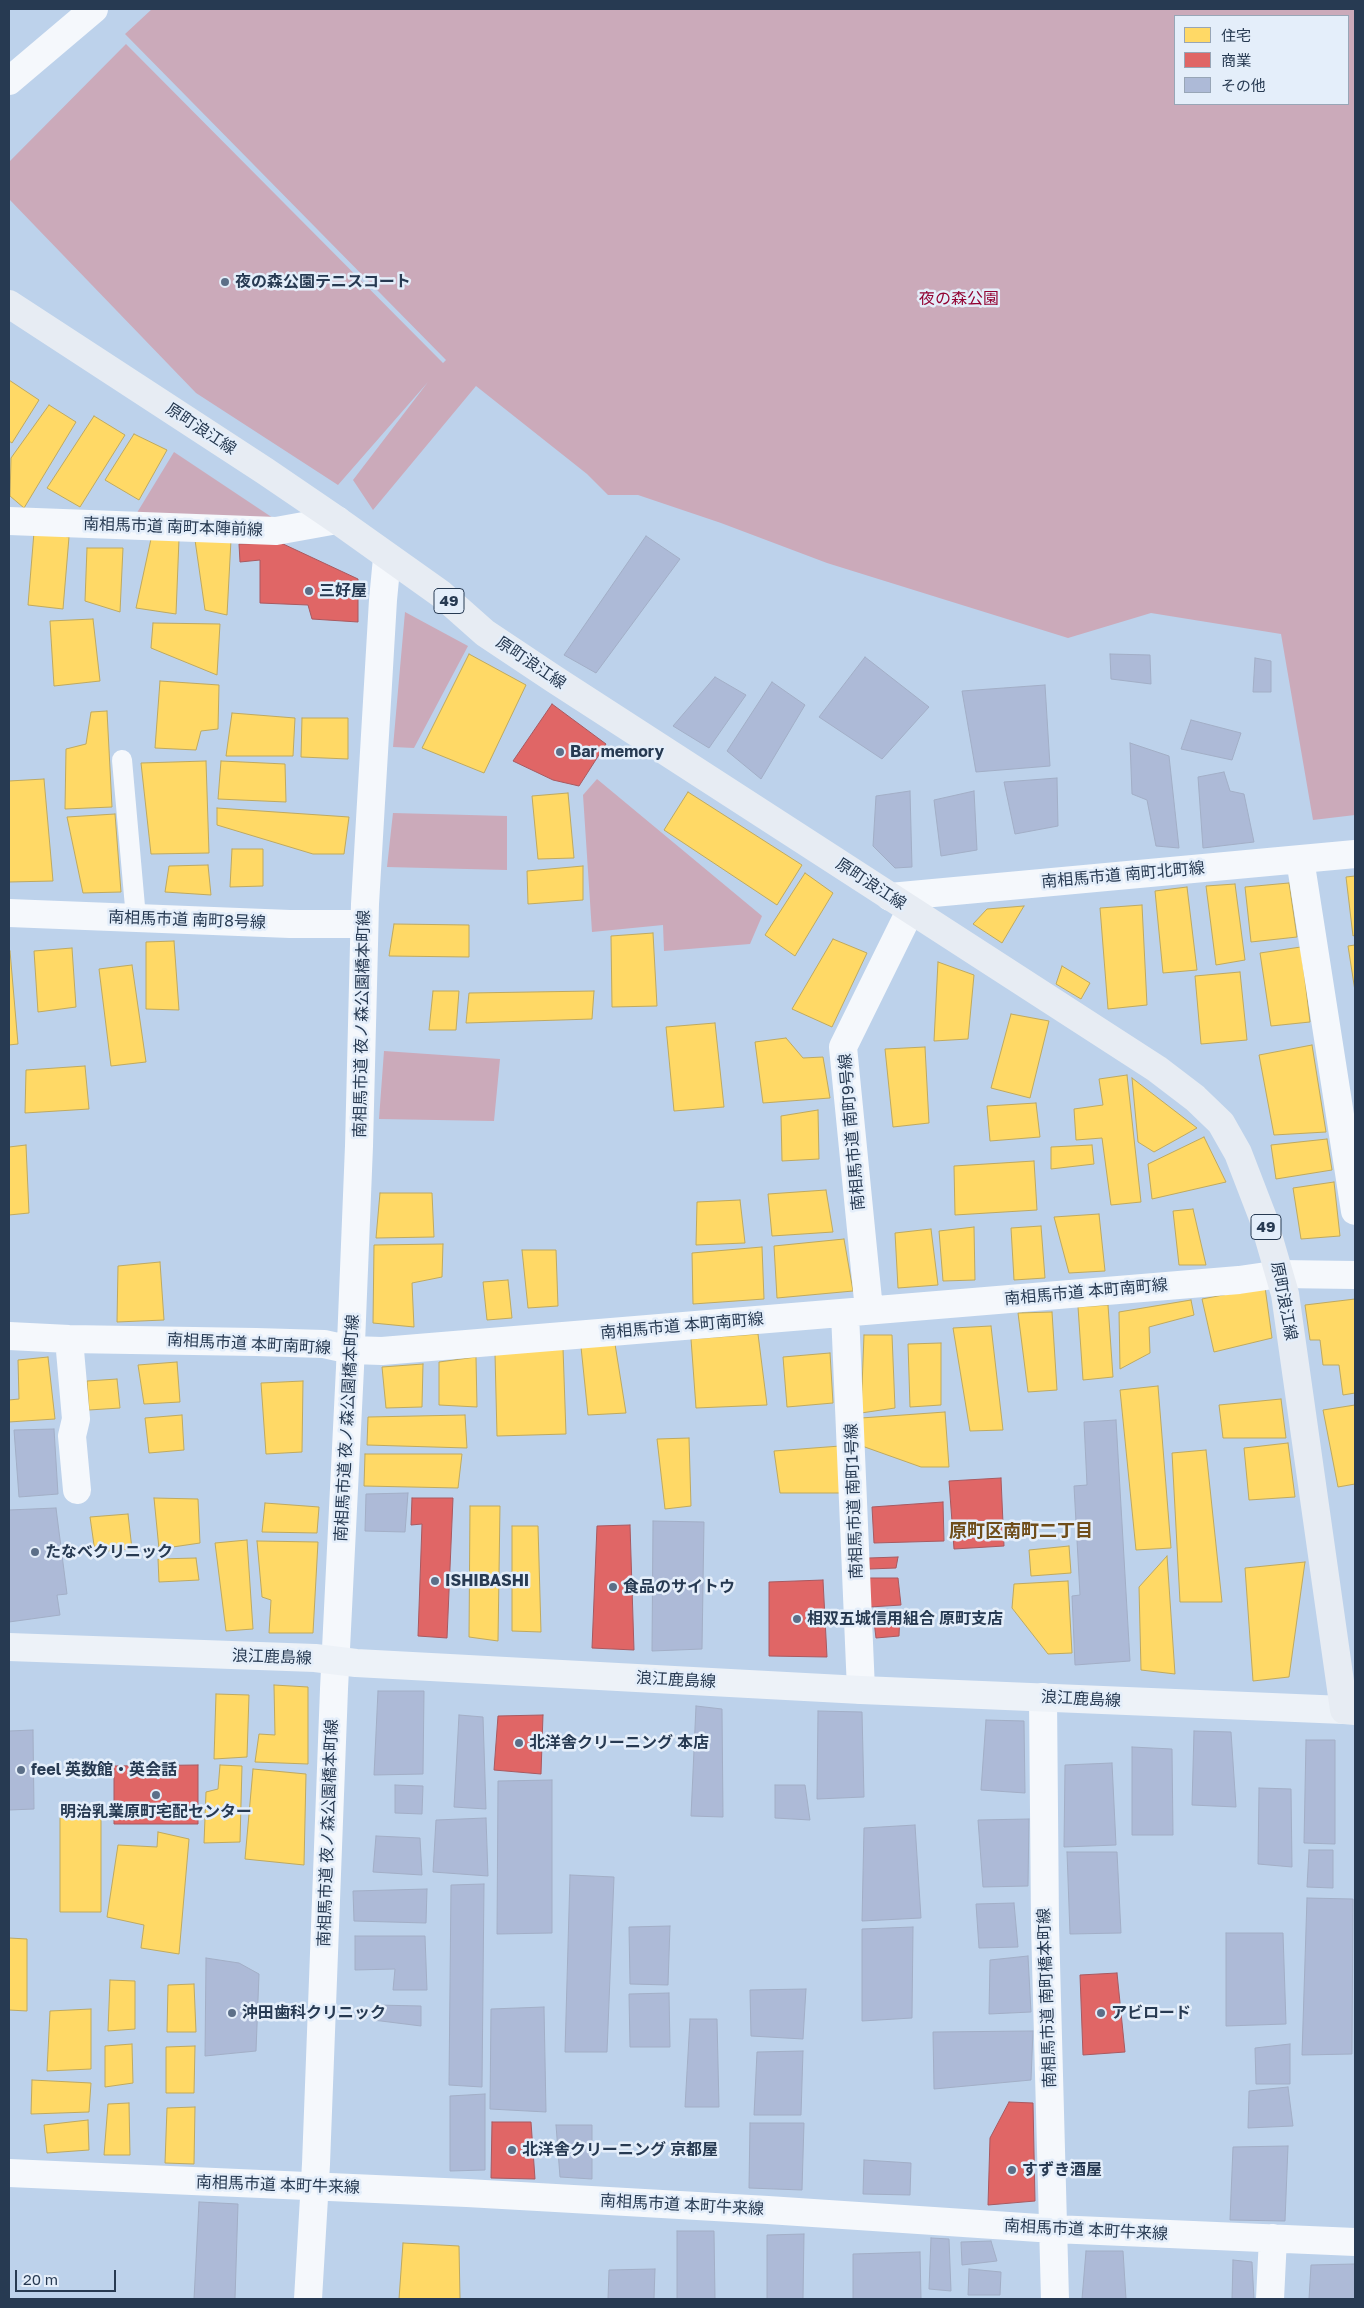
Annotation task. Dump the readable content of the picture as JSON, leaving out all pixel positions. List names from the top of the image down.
{
  "streets": {
    "main road": ["原町浪江線", "49", "浪江鹿島線"],
    "street": [
      "南相馬市道 南町本陣前線",
      "南相馬市道 南町北町線",
      "南相馬市道 南町8号線",
      "南相馬市道 夜ノ森公園橋本町線",
      "南相馬市道 南町9号線",
      "南相馬市道 本町南町線",
      "南相馬市道 南町1号線",
      "南相馬市道 南町橋本町線",
      "南相馬市道 本町牛来線"
    ]
  },
  "crossings": [
    ["原町浪江線", "南相馬市道 南町本陣前線"],
    ["原町浪江線", "南相馬市道 南町北町線"],
    ["原町浪江線", "南相馬市道 夜ノ森公園橋本町線"],
    ["原町浪江線", "南相馬市道 南町9号線"],
    ["原町浪江線", "南相馬市道 本町南町線"],
    ["原町浪江線", "浪江鹿島線"],
    ["南相馬市道 南町北町線", "南相馬市道 南町9号線"],
    ["南相馬市道 南町8号線", "南相馬市道 夜ノ森公園橋本町線"],
    ["南相馬市道 夜ノ森公園橋本町線", "南相馬市道 本町南町線"],
    ["南相馬市道 夜ノ森公園橋本町線", "浪江鹿島線"],
    ["南相馬市道 夜ノ森公園橋本町線", "南相馬市道 本町牛来線"],
    ["南相馬市道 南町9号線", "南相馬市道 本町南町線"],
    ["南相馬市道 南町9号線", "南相馬市道 南町1号線"],
    ["南相馬市道 本町南町線", "南相馬市道 南町1号線"],
    ["南相馬市道 南町1号線", "浪江鹿島線"],
    ["浪江鹿島線", "南相馬市道 南町橋本町線"],
    ["南相馬市道 南町橋本町線", "南相馬市道 本町牛来線"]
  ],
  "districts": ["原町区南町二丁目"],
  "parks": ["夜の森公園"],
  "places": [
    "夜の森公園テニスコート",
    "三好屋",
    "Bar memory",
    "たなべクリニック",
    "ISHIBASHI",
    "食品のサイトウ",
    "相双五城信用組合 原町支店",
    "北洋舎クリーニング 本店",
    "feel 英数館・英会話",
    "明治乳業原町宅配センター",
    "沖田歯科クリニック",
    "アビロード",
    "北洋舎クリーニング 京都屋",
    "すずき酒屋"
  ],
  "legend": ["住宅", "商業", "その他"],
  "scale_bar": "20 m"
}
